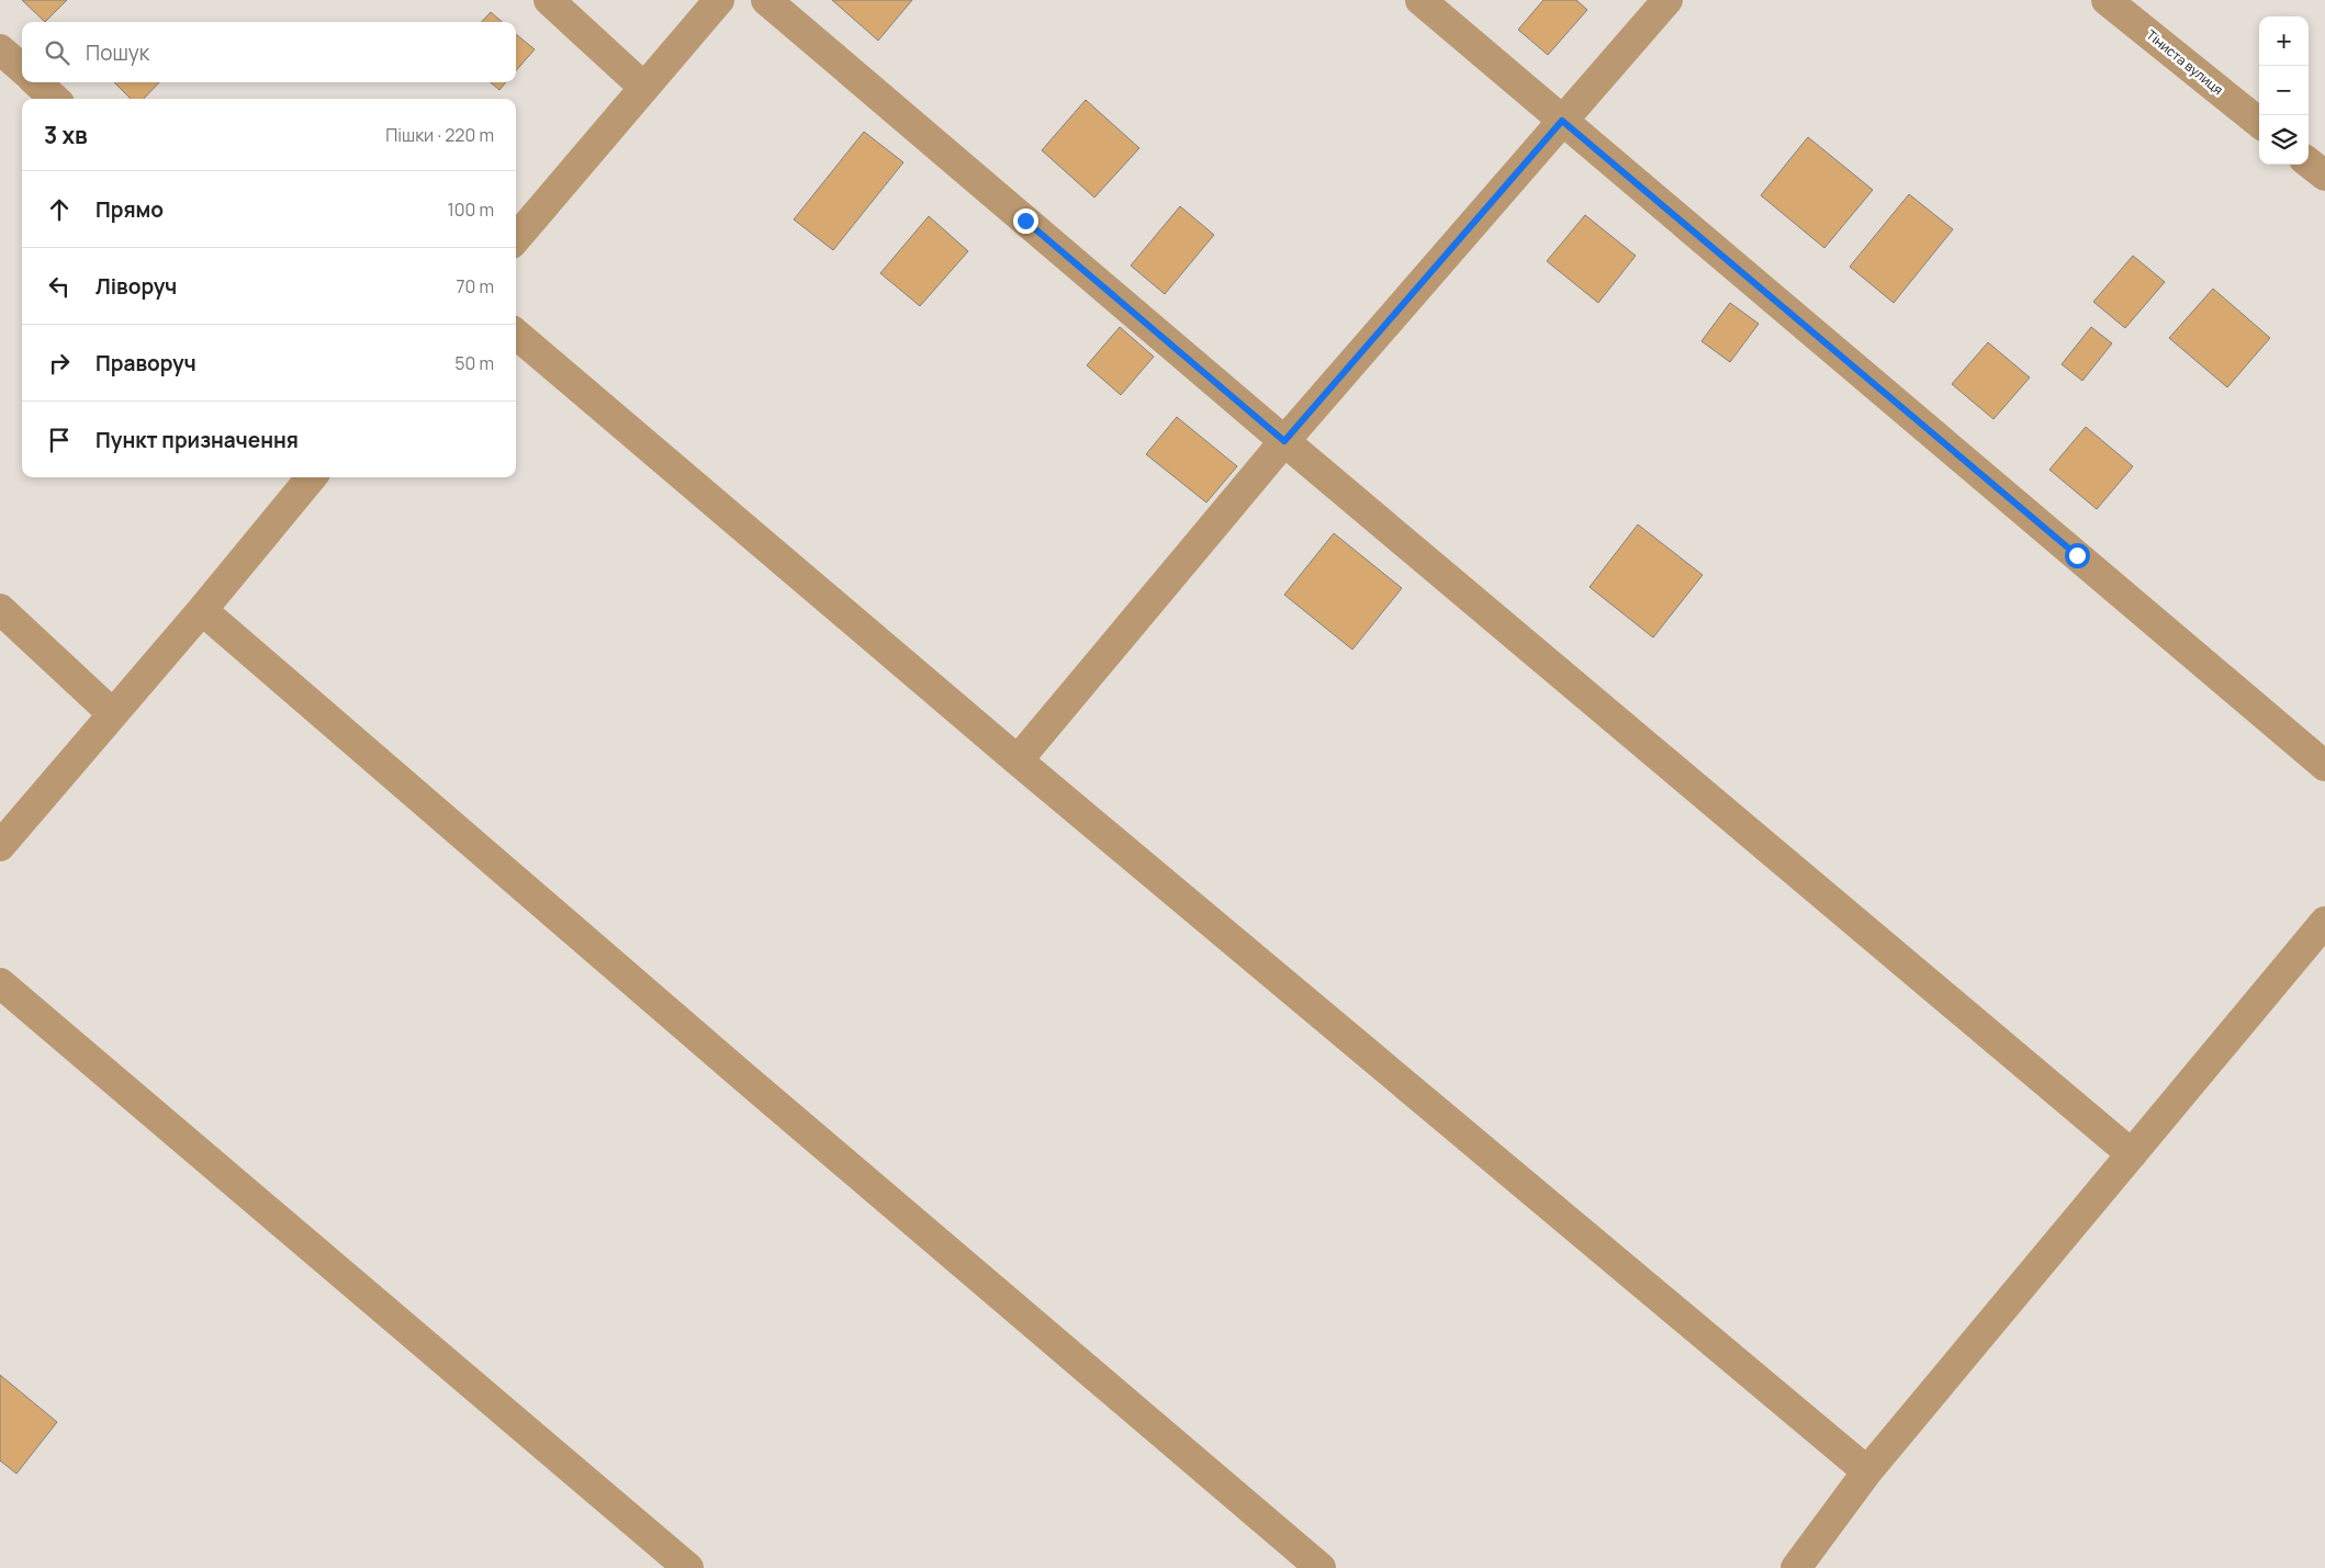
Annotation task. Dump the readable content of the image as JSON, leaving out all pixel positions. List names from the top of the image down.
{
  "streets": {
    "street": ["Тіниста вулиця"]
  },
  "page": {
    "map_buttons": ["+", "−"],
    "search": "Пошук",
    "heading": ["3 хв", "Пішки · 220 m"],
    "list": [
      ["Прямо", "100 m"],
      ["Ліворуч", "70 m"],
      ["Праворуч", "50 m"],
      "Пункт призначення"
    ]
  }
}
